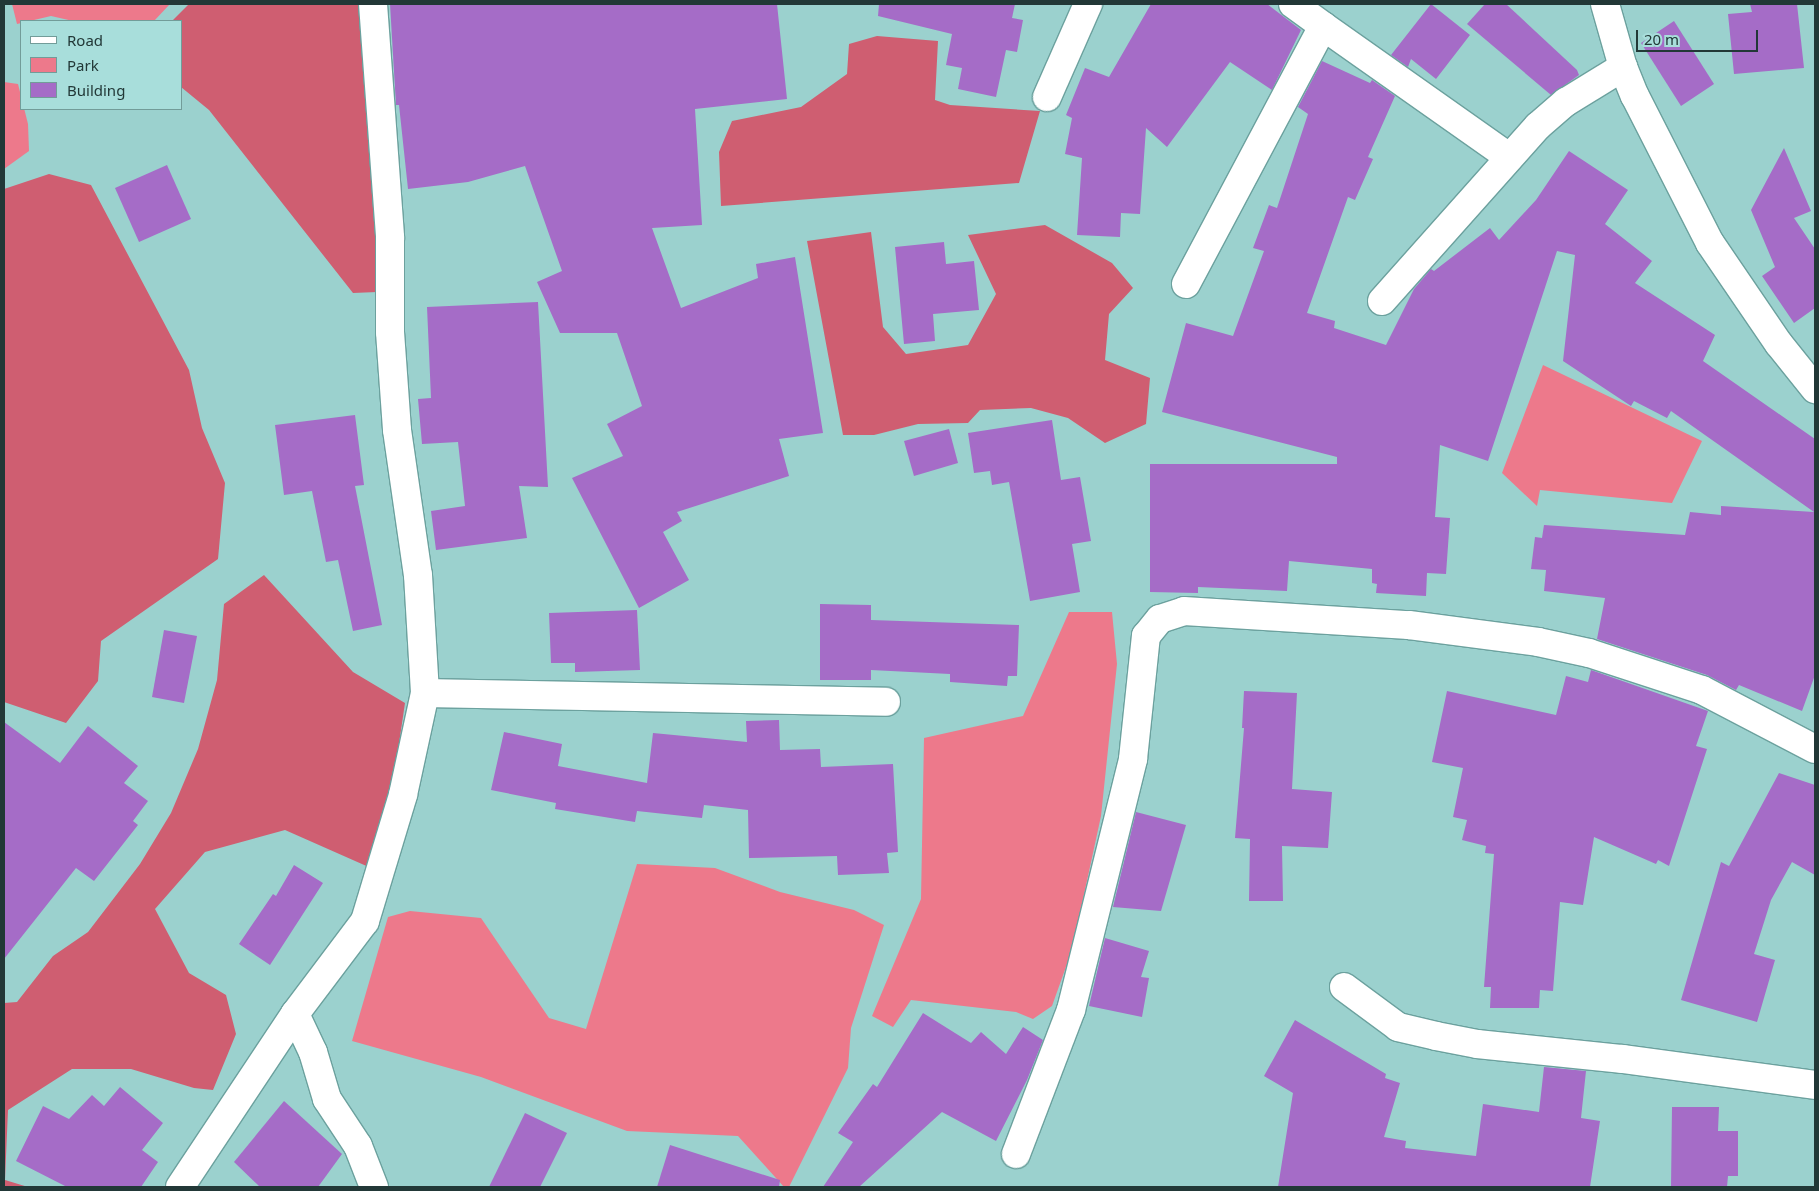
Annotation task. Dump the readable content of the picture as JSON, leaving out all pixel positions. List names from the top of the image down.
{
  "legend": ["Road", "Park", "Building"],
  "scale_bar": "20 m"
}
